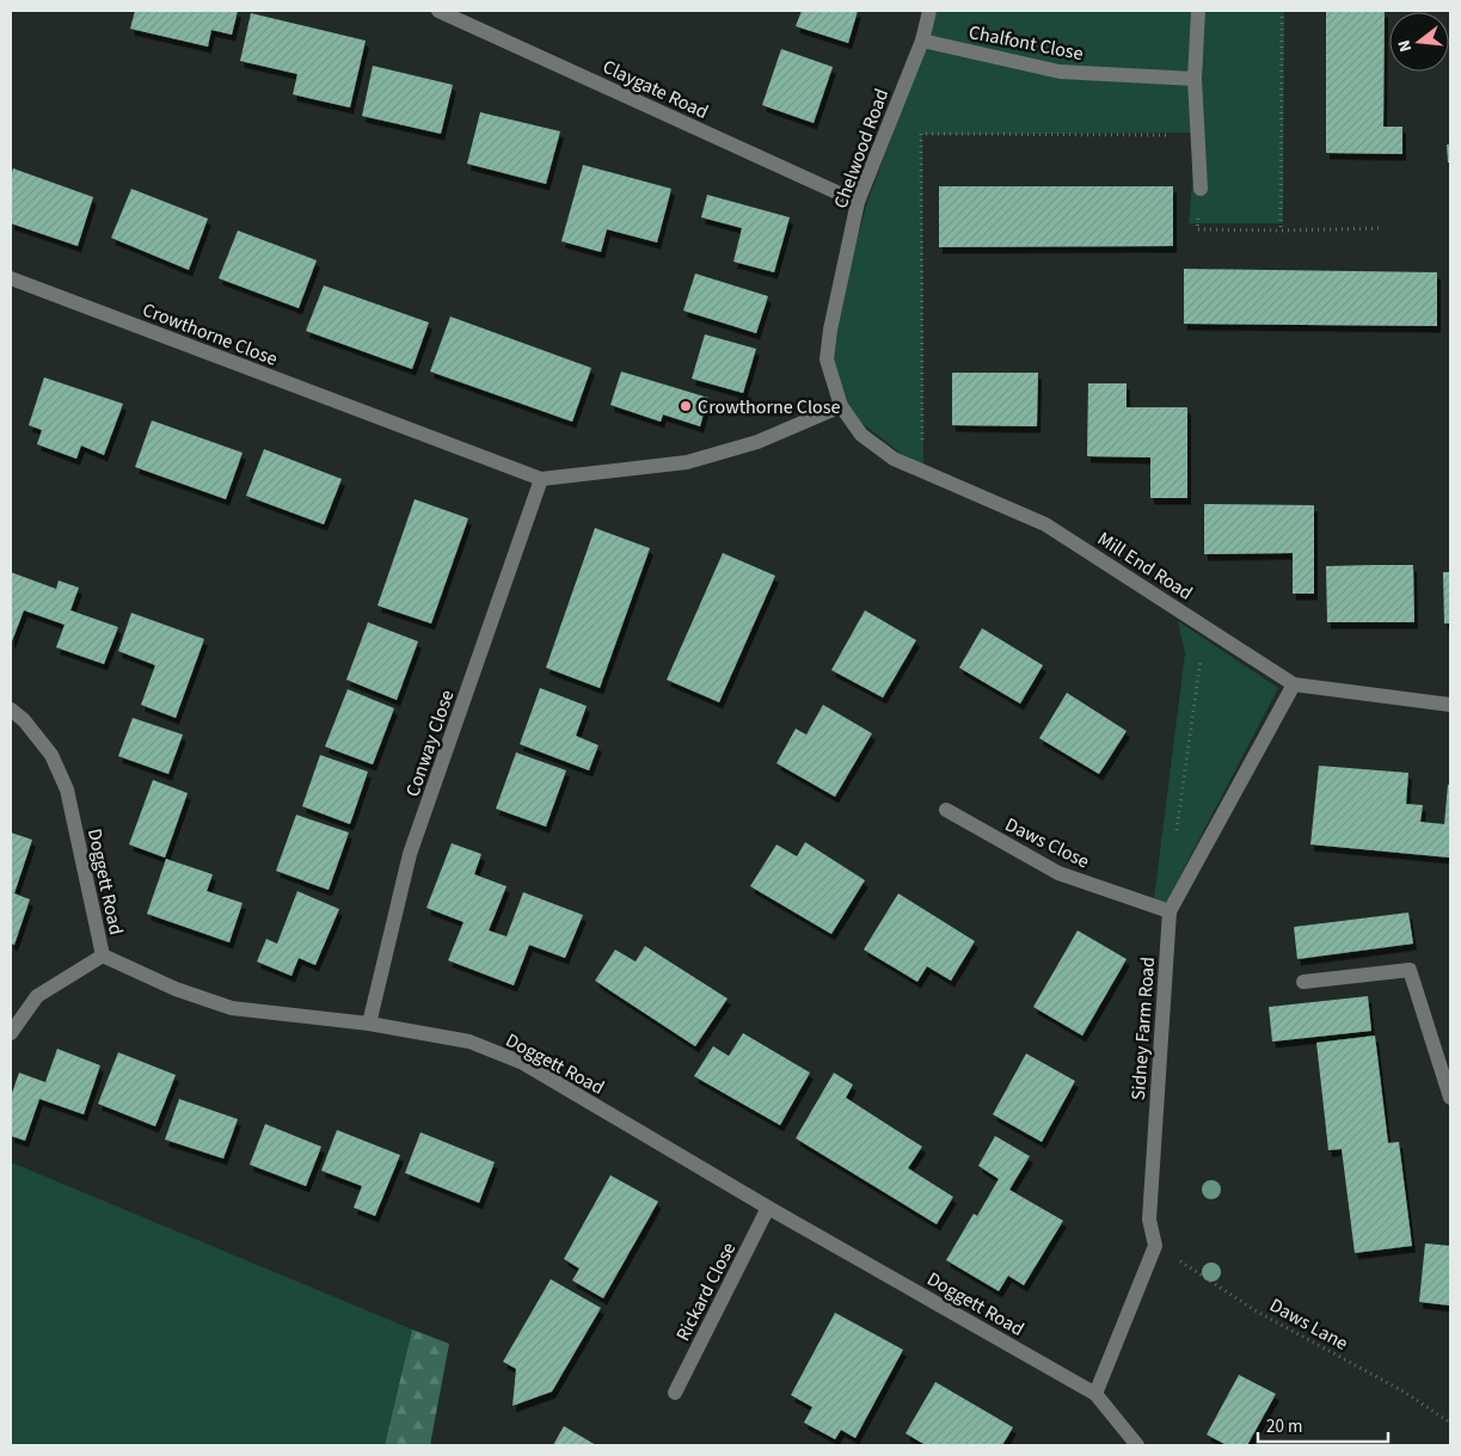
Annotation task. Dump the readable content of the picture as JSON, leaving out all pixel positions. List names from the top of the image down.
{
  "streets": {
    "street": [
      "Chalfont Close",
      "Claygate Road",
      "Chelwood Road",
      "Crowthorne Close",
      "Mill End Road",
      "Conway Close",
      "Daws Close",
      "Doggett Road",
      "Sidney Farm Road",
      "Rickard Close"
    ],
    "path": ["Daws Lane"]
  },
  "crossings": [
    ["Chalfont Close", "Chelwood Road"],
    ["Claygate Road", "Chelwood Road"],
    ["Chelwood Road", "Crowthorne Close"],
    ["Chelwood Road", "Mill End Road"],
    ["Crowthorne Close", "Mill End Road"],
    ["Crowthorne Close", "Conway Close"],
    ["Mill End Road", "Sidney Farm Road"],
    ["Conway Close", "Doggett Road"],
    ["Daws Close", "Sidney Farm Road"],
    ["Doggett Road", "Rickard Close"],
    ["Sidney Farm Road", "Daws Lane"]
  ],
  "places": ["Crowthorne Close"],
  "scale_bar": "20 m",
  "north": "left"
}
